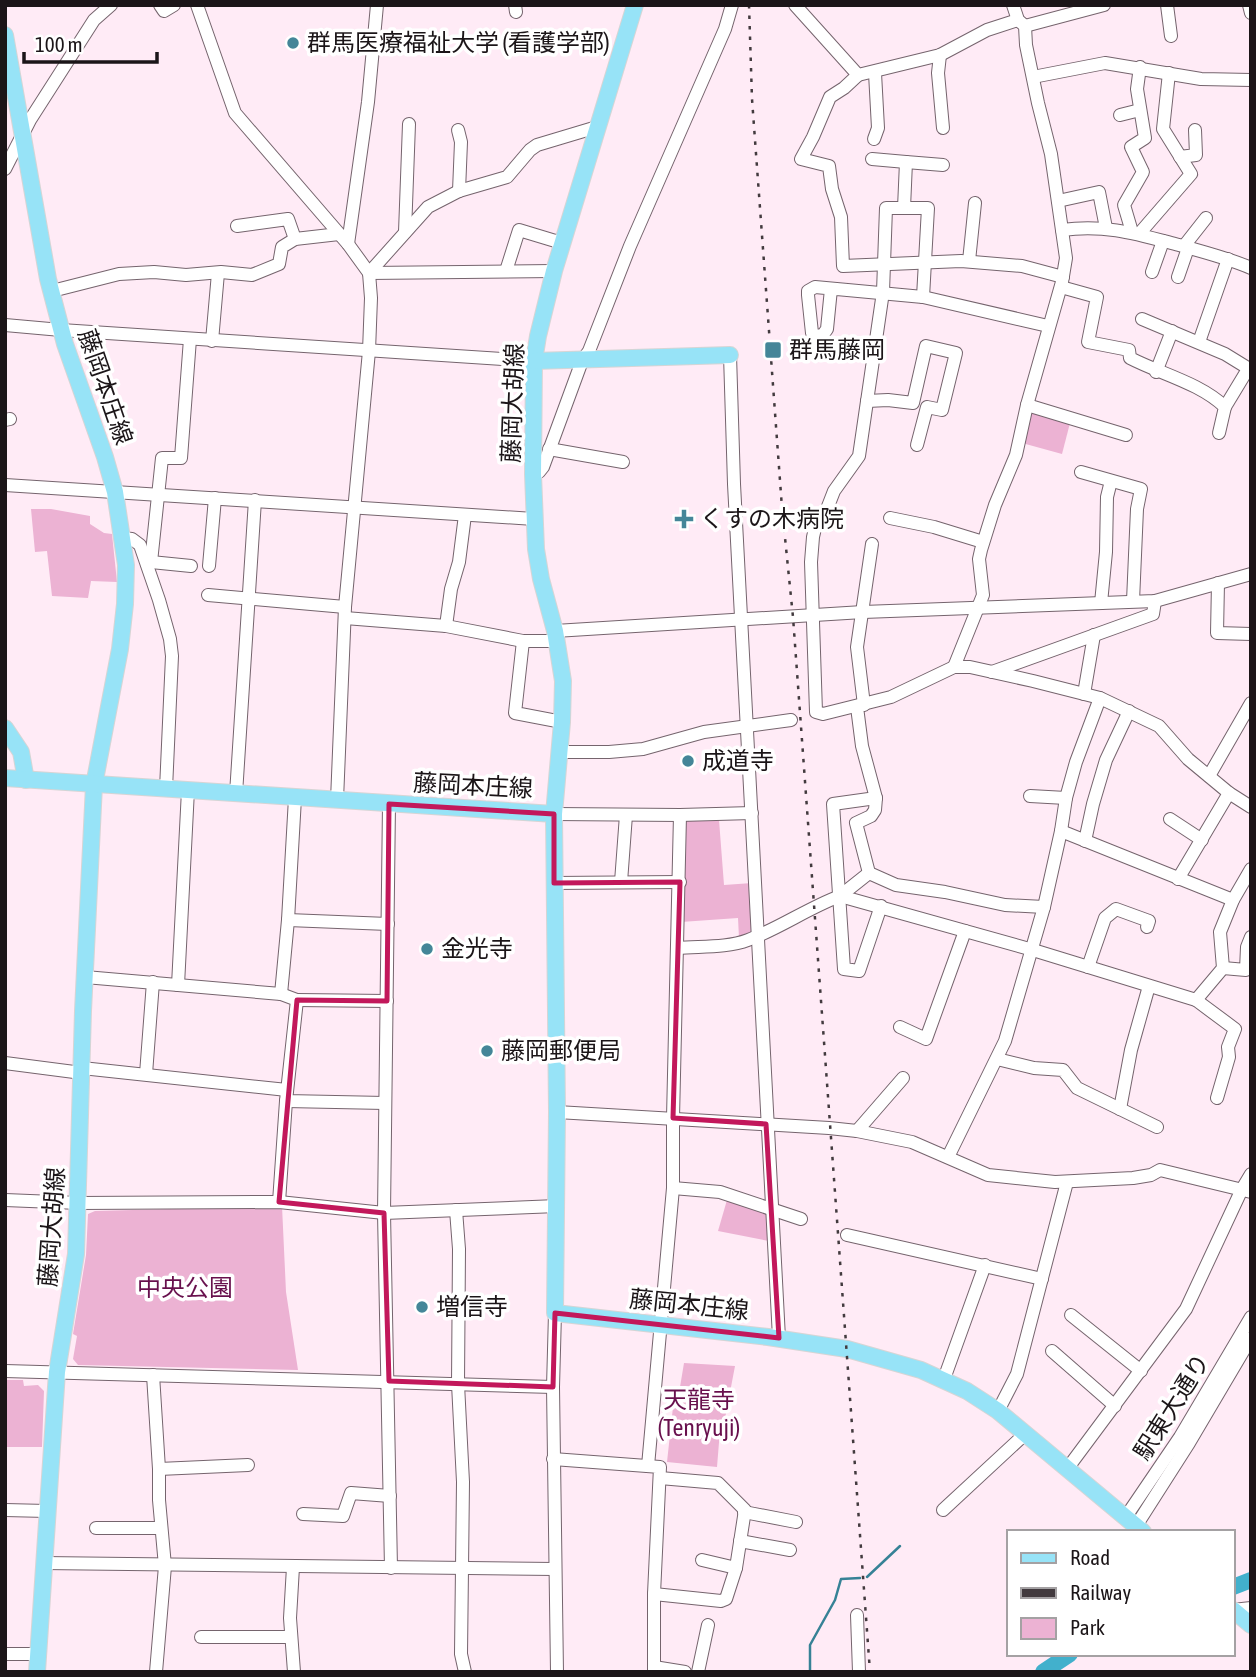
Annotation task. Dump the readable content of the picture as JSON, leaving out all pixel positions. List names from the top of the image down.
{
  "streets": {
    "main road": ["藤岡本庄線", "藤岡大胡線"],
    "street": ["駅東大通り"]
  },
  "crossings": [
    ["藤岡本庄線", "藤岡大胡線"],
    ["藤岡本庄線", "駅東大通り"]
  ],
  "parks": ["中央公園", "天龍寺 (Tenryuji)"],
  "places": {
    "other": [
      "群馬医療福祉大学 (看護学部)",
      "成道寺",
      "金光寺",
      "藤岡郵便局",
      "増信寺"
    ],
    "transit": ["群馬藤岡"],
    "health": ["くすの木病院"]
  },
  "legend": ["Road", "Railway", "Park"],
  "scale_bar": "100 m"
}
